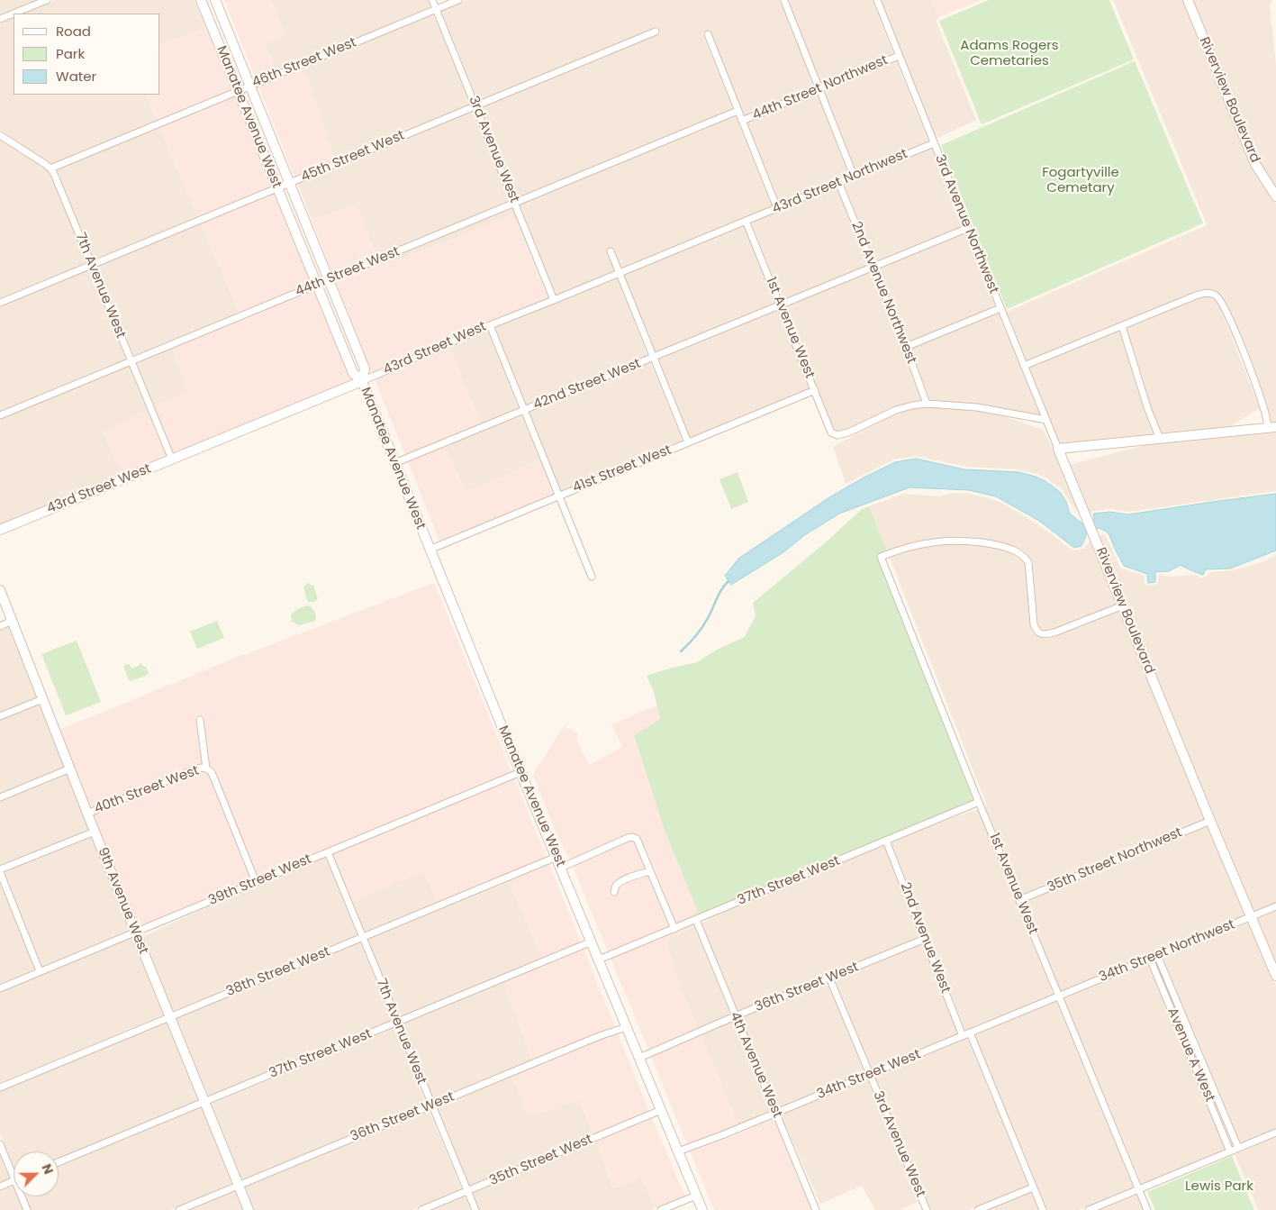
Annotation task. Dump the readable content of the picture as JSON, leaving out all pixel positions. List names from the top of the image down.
{
  "streets": {
    "street": [
      "46th Street West",
      "44th Street Northwest",
      "Riverview Boulevard",
      "Manatee Avenue West",
      "3rd Avenue West",
      "45th Street West",
      "43rd Street Northwest",
      "3rd Avenue Northwest",
      "44th Street West",
      "7th Avenue West",
      "2nd Avenue Northwest",
      "1st Avenue West",
      "43rd Street West",
      "42nd Street West",
      "41st Street West",
      "40th Street West",
      "35th Street Northwest",
      "39th Street West",
      "37th Street West",
      "9th Avenue West",
      "2nd Avenue West",
      "34th Street Northwest",
      "38th Street West",
      "36th Street West",
      "Avenue A West",
      "4th Avenue West",
      "34th Street West",
      "35th Street West"
    ]
  },
  "crossings": [
    ["46th Street West", "Manatee Avenue West"],
    ["46th Street West", "3rd Avenue West"],
    ["46th Street West", "7th Avenue West"],
    ["44th Street Northwest", "3rd Avenue Northwest"],
    ["44th Street Northwest", "44th Street West"],
    ["Riverview Boulevard", "3rd Avenue Northwest"],
    ["Riverview Boulevard", "1st Avenue West"],
    ["Riverview Boulevard", "35th Street Northwest"],
    ["Riverview Boulevard", "34th Street Northwest"],
    ["Manatee Avenue West", "45th Street West"],
    ["Manatee Avenue West", "44th Street West"],
    ["Manatee Avenue West", "43rd Street West"],
    ["Manatee Avenue West", "42nd Street West"],
    ["Manatee Avenue West", "41st Street West"],
    ["Manatee Avenue West", "39th Street West"],
    ["Manatee Avenue West", "37th Street West"],
    ["Manatee Avenue West", "38th Street West"],
    ["Manatee Avenue West", "36th Street West"],
    ["Manatee Avenue West", "34th Street West"],
    ["Manatee Avenue West", "35th Street West"],
    ["3rd Avenue West", "45th Street West"],
    ["3rd Avenue West", "44th Street West"],
    ["3rd Avenue West", "43rd Street West"],
    ["3rd Avenue West", "36th Street West"],
    ["3rd Avenue West", "34th Street West"],
    ["45th Street West", "7th Avenue West"],
    ["43rd Street Northwest", "3rd Avenue Northwest"],
    ["43rd Street Northwest", "2nd Avenue Northwest"],
    ["43rd Street Northwest", "1st Avenue West"],
    ["43rd Street Northwest", "43rd Street West"],
    ["3rd Avenue Northwest", "42nd Street West"],
    ["44th Street West", "7th Avenue West"],
    ["7th Avenue West", "43rd Street West"],
    ["7th Avenue West", "39th Street West"],
    ["7th Avenue West", "37th Street West"],
    ["7th Avenue West", "38th Street West"],
    ["7th Avenue West", "36th Street West"],
    ["7th Avenue West", "35th Street West"],
    ["2nd Avenue Northwest", "1st Avenue West"],
    ["2nd Avenue Northwest", "42nd Street West"],
    ["1st Avenue West", "43rd Street West"],
    ["1st Avenue West", "42nd Street West"],
    ["1st Avenue West", "41st Street West"],
    ["1st Avenue West", "35th Street Northwest"],
    ["1st Avenue West", "37th Street West"],
    ["1st Avenue West", "34th Street Northwest"],
    ["1st Avenue West", "34th Street West"],
    ["40th Street West", "9th Avenue West"],
    ["39th Street West", "9th Avenue West"],
    ["37th Street West", "9th Avenue West"],
    ["37th Street West", "2nd Avenue West"],
    ["37th Street West", "4th Avenue West"],
    ["9th Avenue West", "38th Street West"],
    ["9th Avenue West", "36th Street West"],
    ["2nd Avenue West", "36th Street West"],
    ["2nd Avenue West", "34th Street West"],
    ["34th Street Northwest", "Avenue A West"],
    ["34th Street Northwest", "34th Street West"],
    ["36th Street West", "4th Avenue West"],
    ["4th Avenue West", "34th Street West"]
  ],
  "parks": ["Adams Rogers Cemetaries", "Fogartyville Cemetary", "Lewis Park"],
  "legend": ["Road", "Park", "Water"],
  "north": "top right"
}
